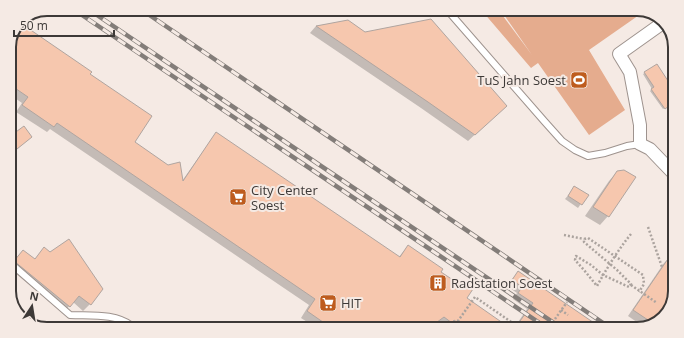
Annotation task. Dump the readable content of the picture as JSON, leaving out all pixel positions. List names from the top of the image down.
{
  "places": {
    "sports": ["TuS Jahn Soest"],
    "supermarket": ["City Center Soest", "HIT"],
    "building": ["Radstation Soest"]
  },
  "scale_bar": "50 m",
  "north": "top"
}
